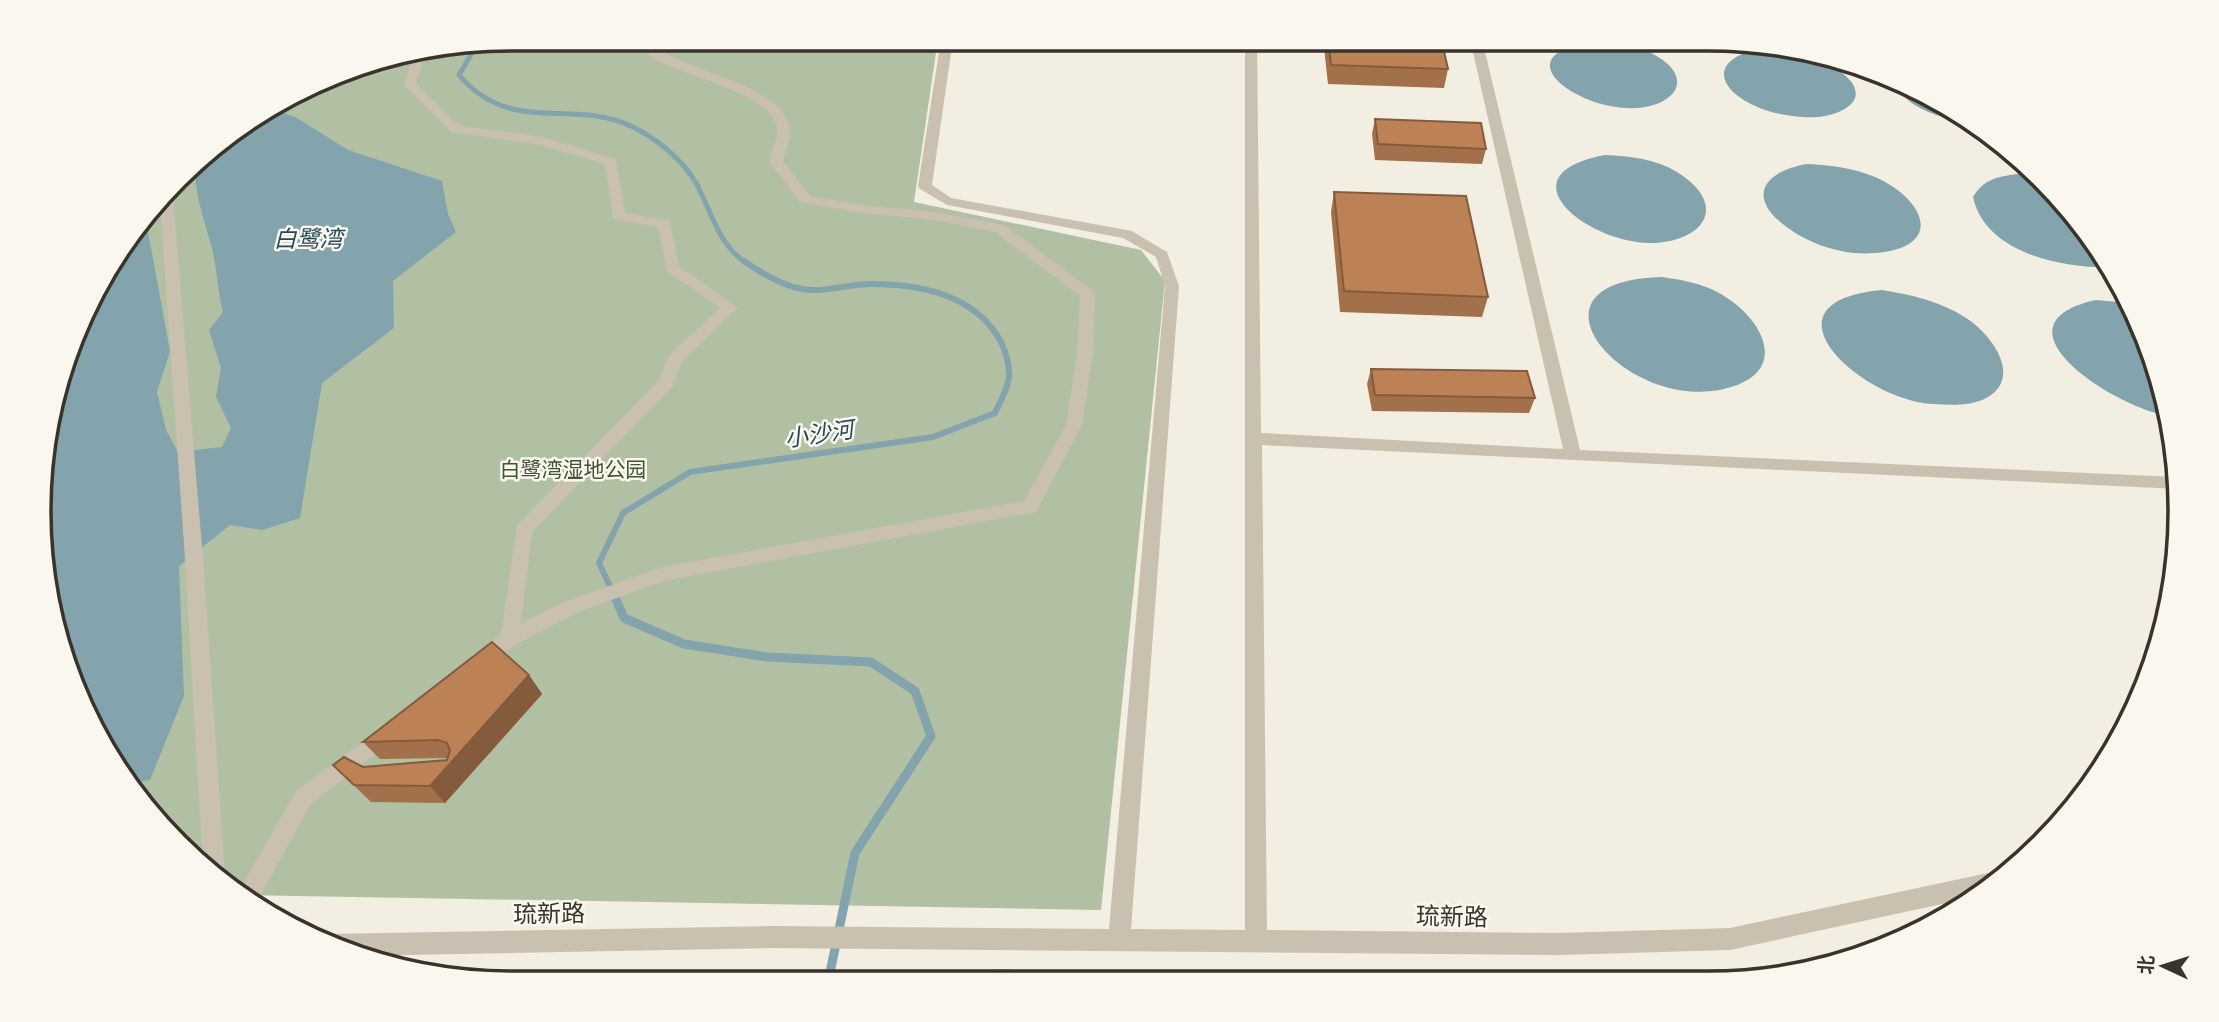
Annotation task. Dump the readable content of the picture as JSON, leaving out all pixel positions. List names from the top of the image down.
{
  "streets": {
    "street": ["琉新路"]
  },
  "water": ["白鹭湾", "小沙河"],
  "parks": ["白鹭湾湿地公园"],
  "north": "left"
}
